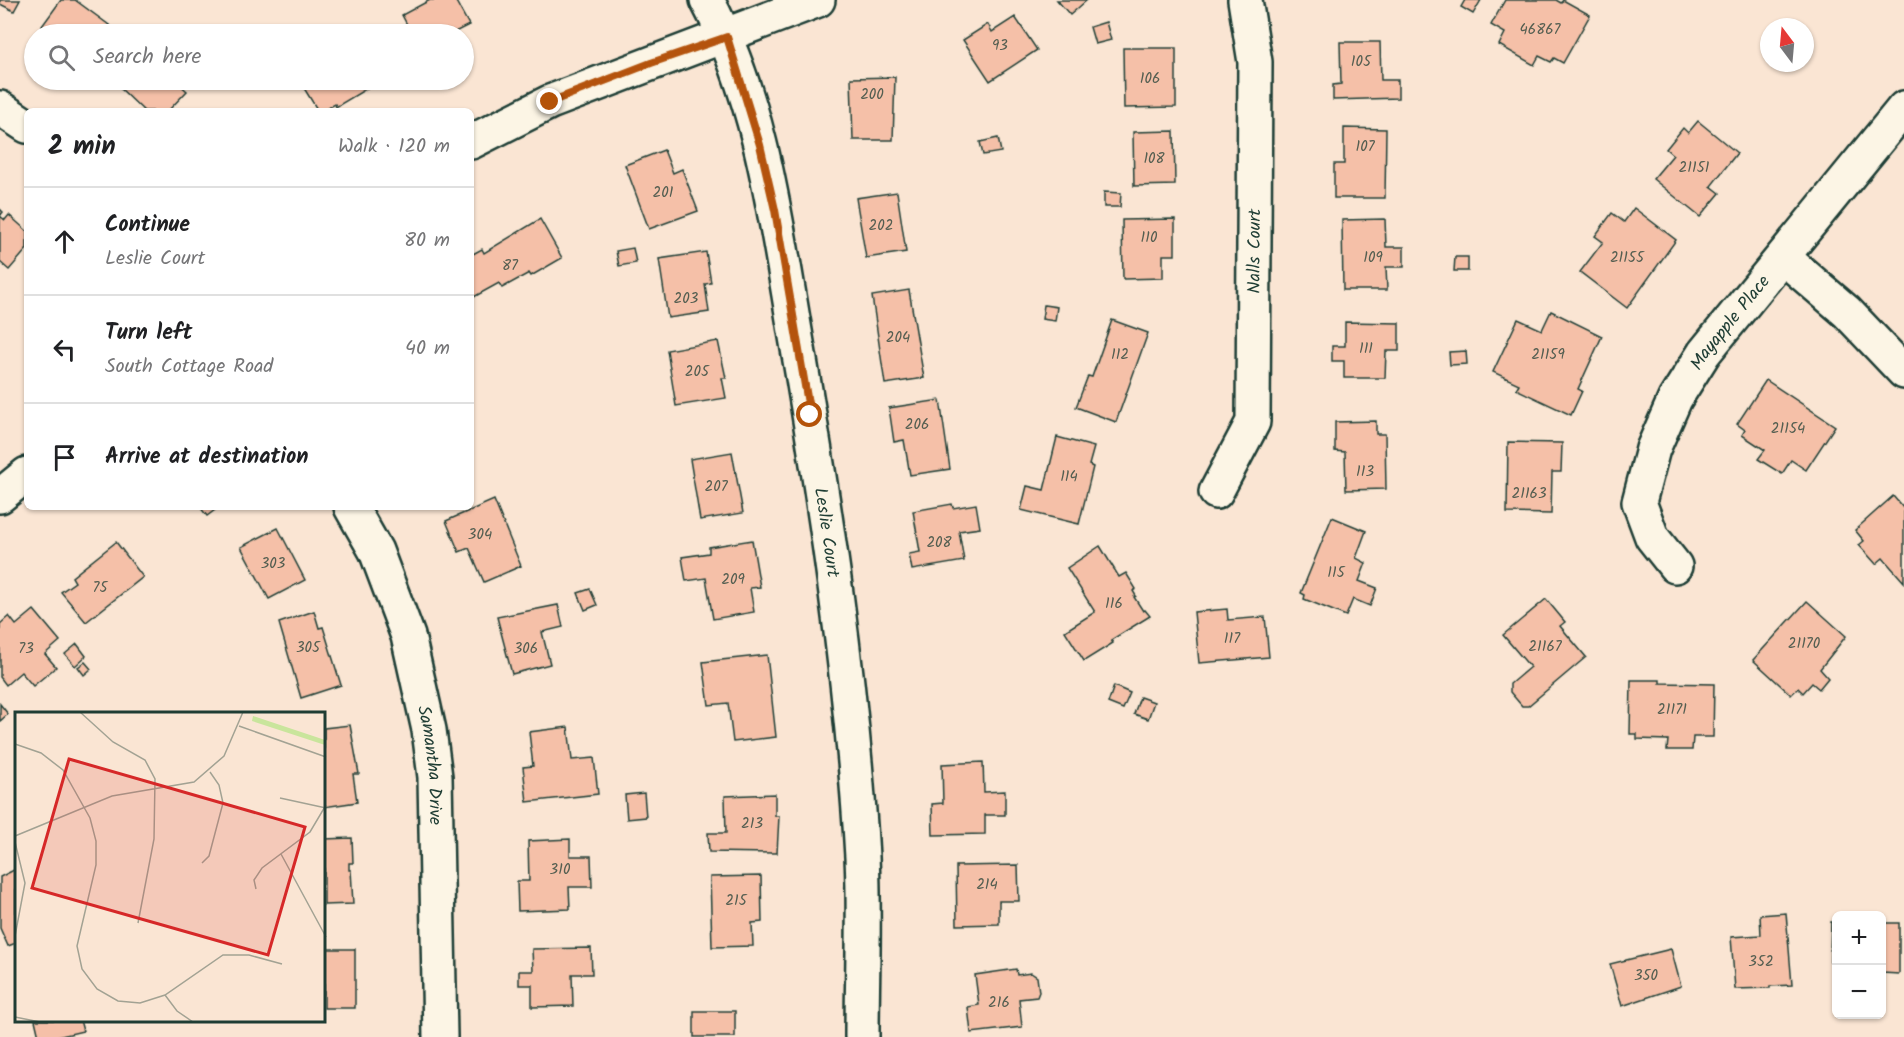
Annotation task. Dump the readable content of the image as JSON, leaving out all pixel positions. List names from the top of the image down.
{
  "streets": {
    "street": [
      "Nalls Court",
      "Mayapple Place",
      "Leslie Court",
      "Samantha Drive"
    ]
  },
  "house_numbers": [
    "46867",
    "93",
    "105",
    "106",
    "200",
    "107",
    "108",
    "21151",
    "201",
    "202",
    "110",
    "109",
    "21155",
    "87",
    "203",
    "204",
    "111",
    "112",
    "21159",
    "205",
    "206",
    "21154",
    "113",
    "114",
    "207",
    "21163",
    "304",
    "208",
    "303",
    "115",
    "209",
    "75",
    "116",
    "117",
    "21170",
    "21167",
    "305",
    "73",
    "306",
    "21171",
    "213",
    "310",
    "214",
    "215",
    "352",
    "350",
    "216"
  ],
  "north": "top",
  "page": {
    "search": "Search here",
    "heading": ["2 min", "Walk · 120 m"],
    "list": [
      ["Continue", "Leslie Court", "80 m"],
      ["Turn left", "South Cottage Road", "40 m"],
      "Arrive at destination"
    ],
    "map_buttons": ["+", "−"]
  }
}
